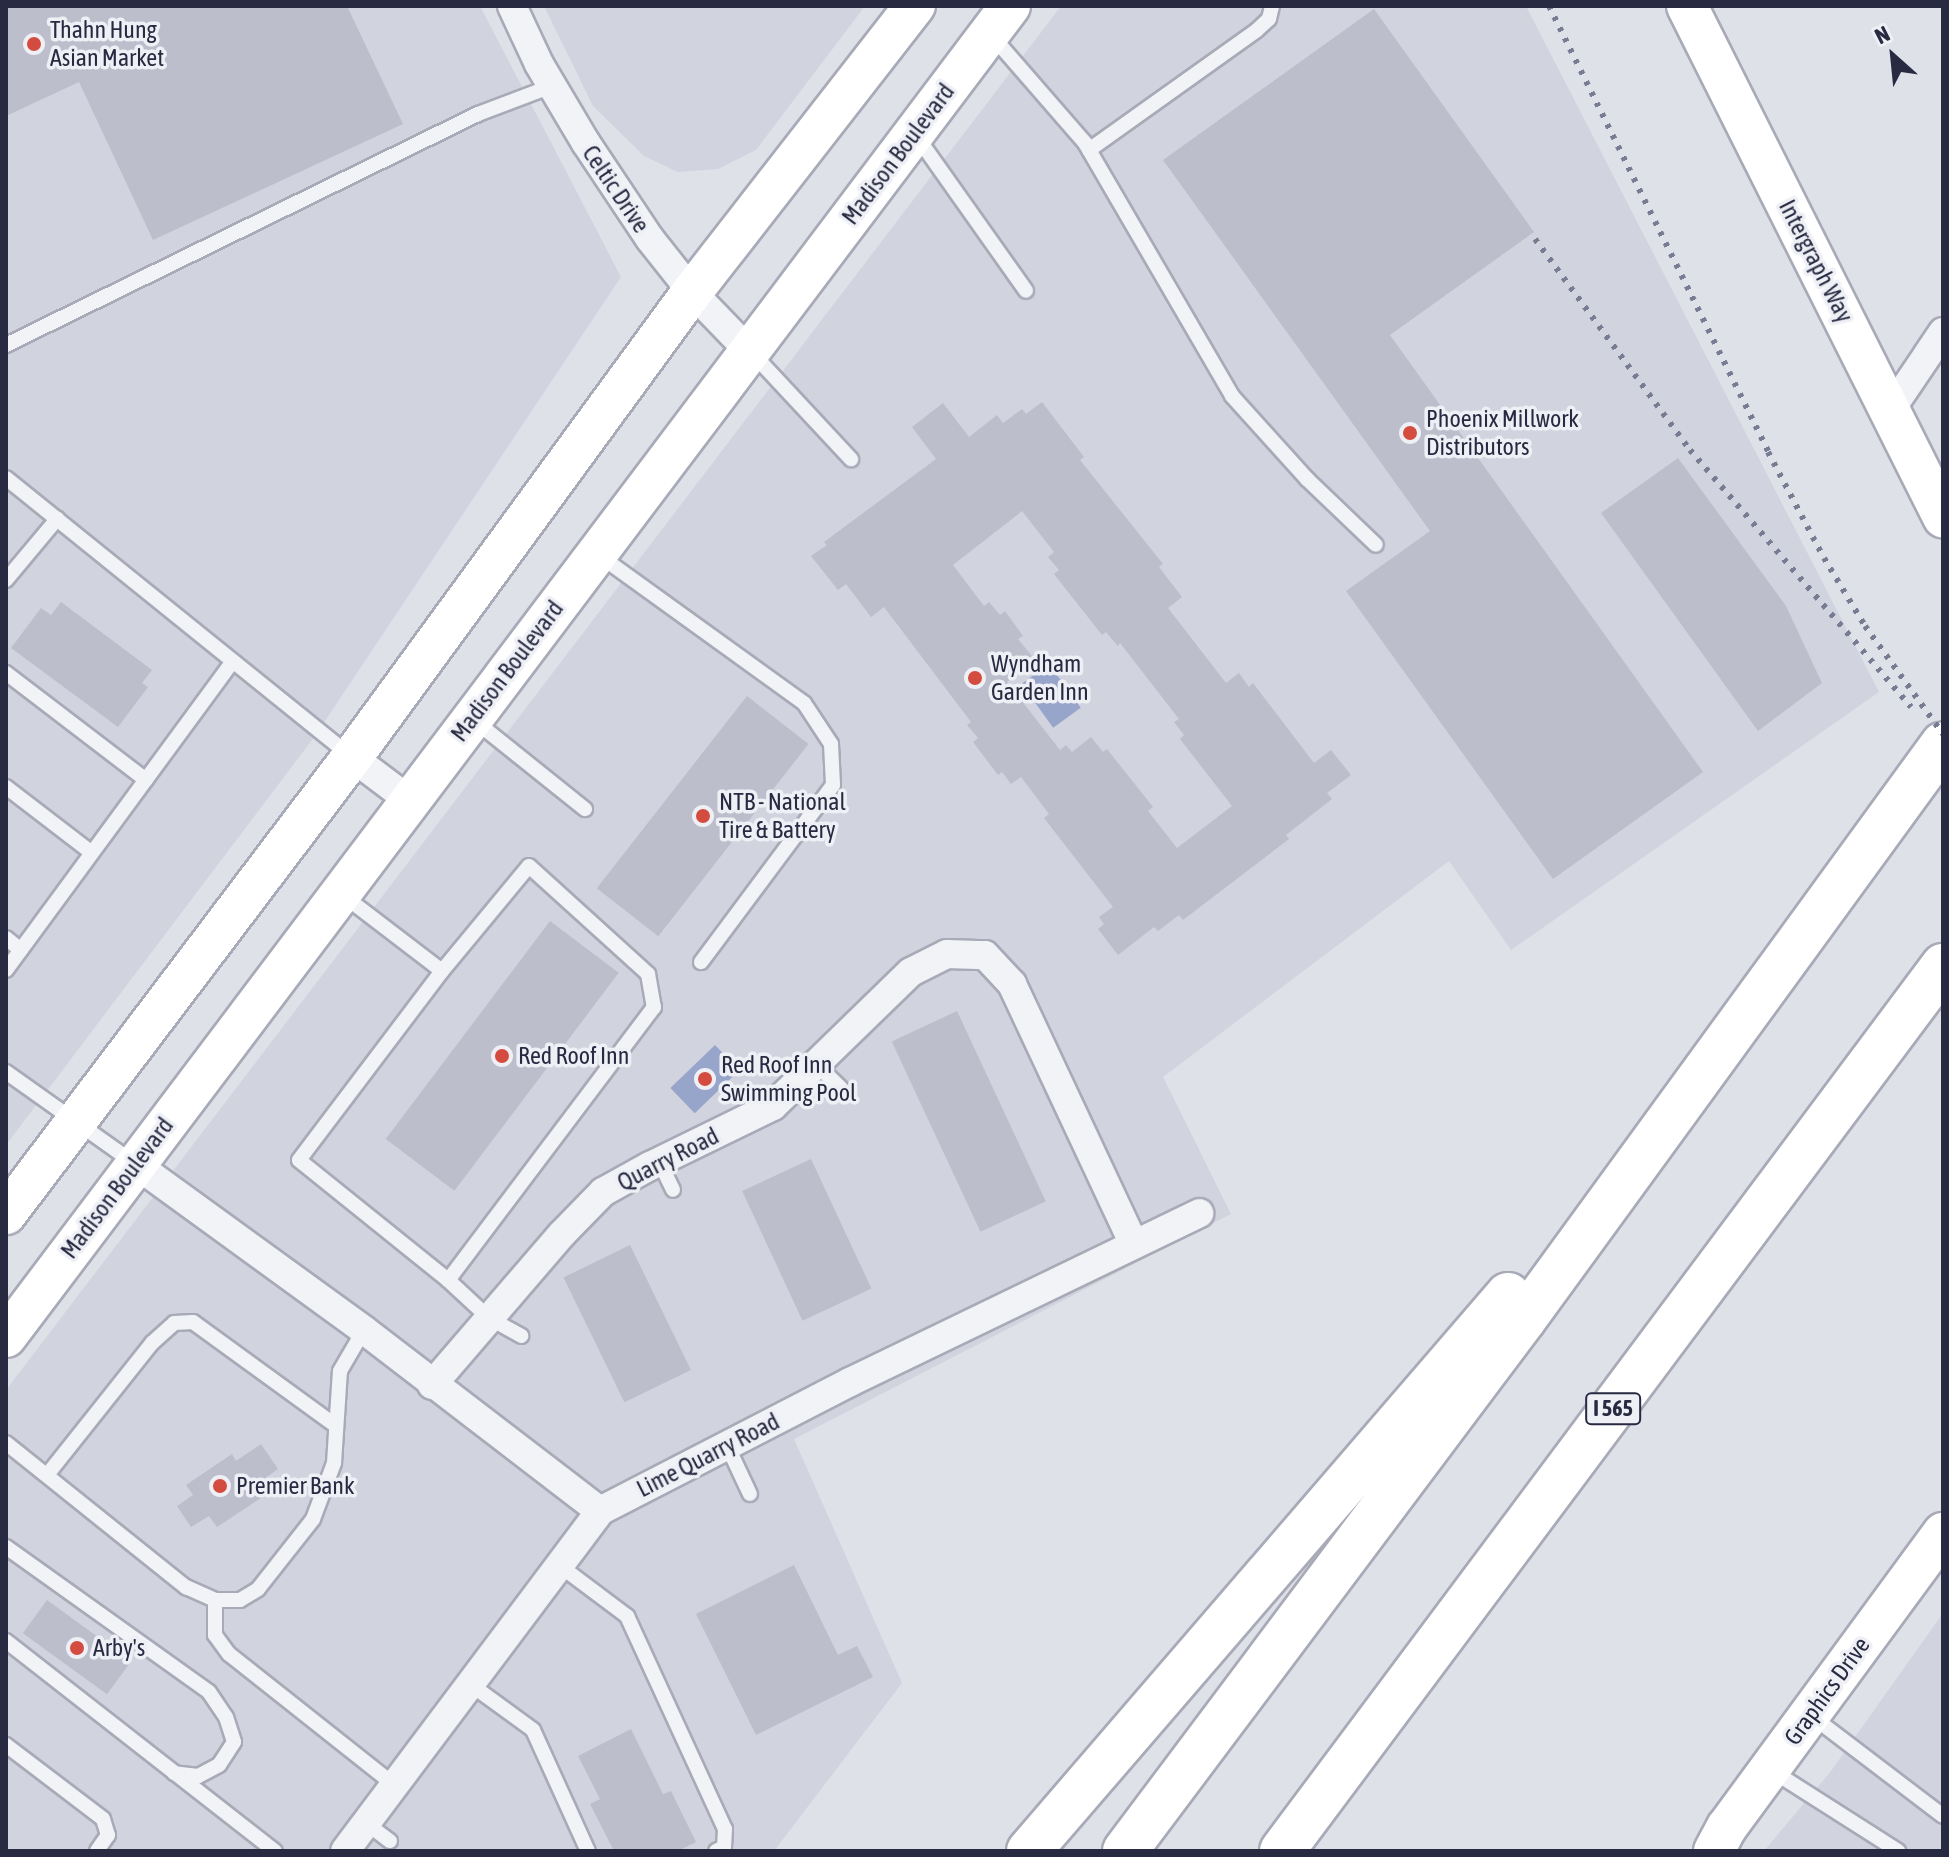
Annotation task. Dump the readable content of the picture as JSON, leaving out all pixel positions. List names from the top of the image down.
{
  "streets": {
    "highway": ["I 565"],
    "main road": ["Madison Boulevard", "Intergraph Way", "Graphics Drive"],
    "street": ["Celtic Drive", "Quarry Road", "Lime Quarry Road"]
  },
  "crossings": [
    ["Madison Boulevard", "Celtic Drive"],
    ["Quarry Road", "Lime Quarry Road"]
  ],
  "places": [
    "Thahn Hung Asian Market",
    "Phoenix Millwork Distributors",
    "Wyndham Garden Inn",
    "NTB - National Tire & Battery",
    "Red Roof Inn",
    "Red Roof Inn Swimming Pool",
    "Premier Bank",
    "Arby's"
  ],
  "north": "top left"
}
